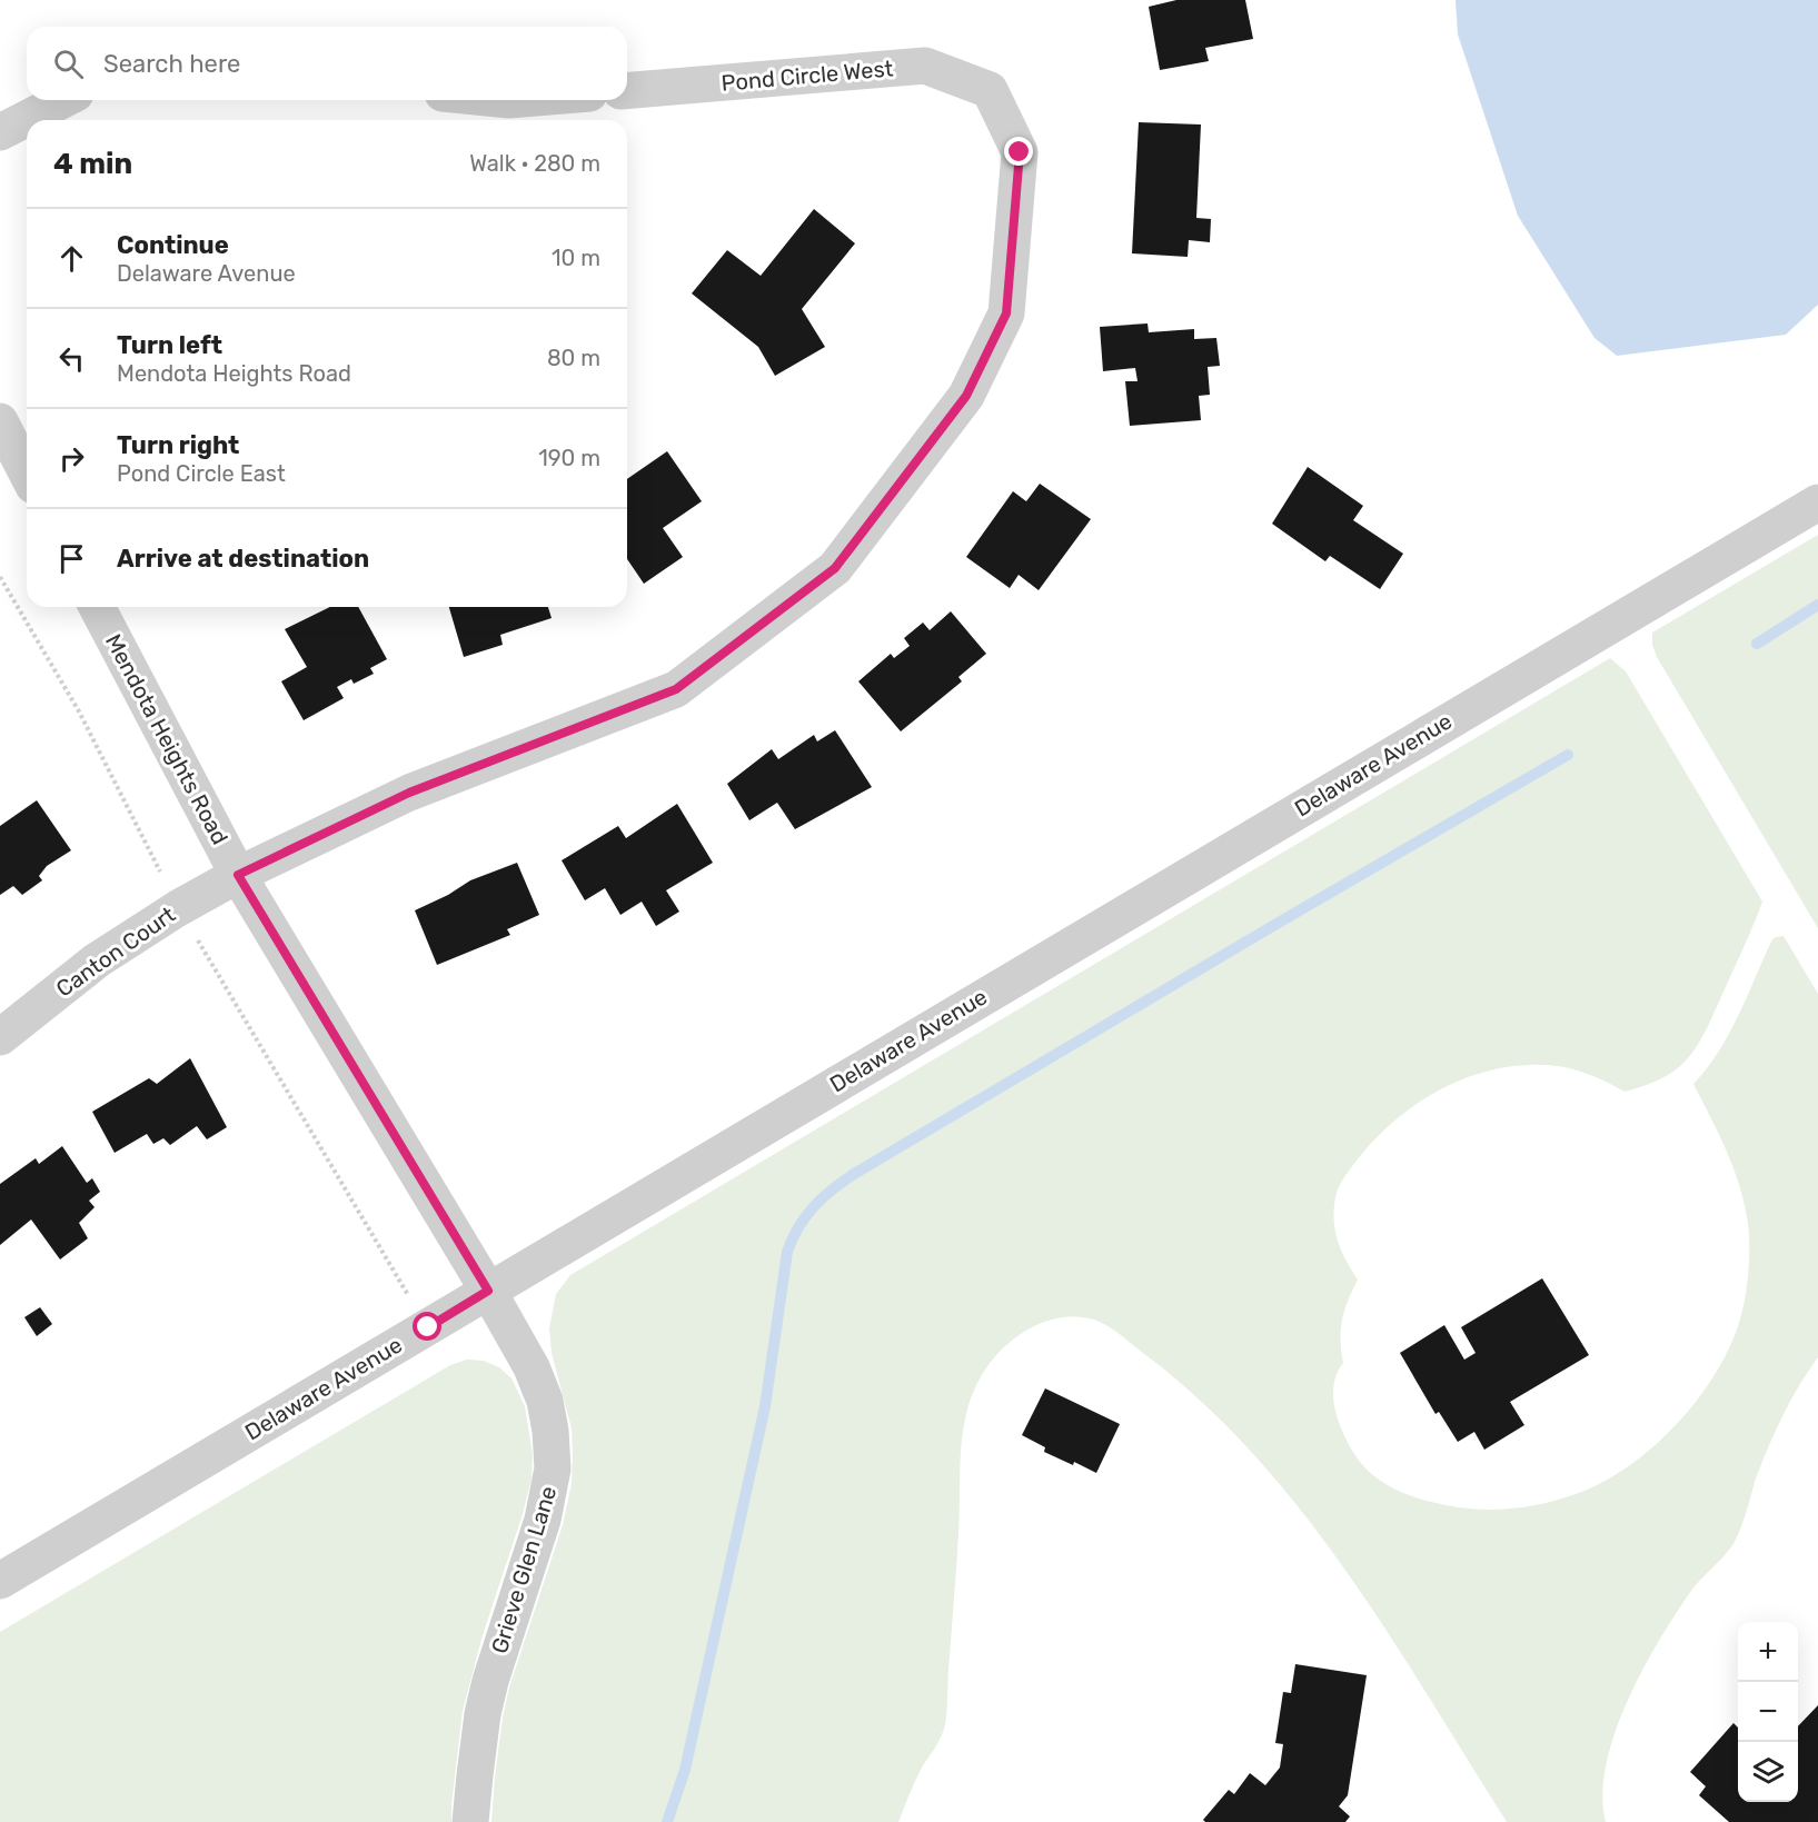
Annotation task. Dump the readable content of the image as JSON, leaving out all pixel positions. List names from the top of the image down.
{
  "streets": {
    "street": [
      "Pond Circle West",
      "Mendota Heights Road",
      "Delaware Avenue",
      "Canton Court",
      "Grieve Glen Lane"
    ]
  },
  "crossings": [
    ["Pond Circle West", "Canton Court"],
    ["Mendota Heights Road", "Delaware Avenue"],
    ["Mendota Heights Road", "Canton Court"],
    ["Mendota Heights Road", "Grieve Glen Lane"],
    ["Delaware Avenue", "Grieve Glen Lane"]
  ],
  "page": {
    "search": "Search here",
    "heading": ["4 min", "Walk · 280 m"],
    "list": [
      ["Continue", "Delaware Avenue", "10 m"],
      ["Turn left", "Mendota Heights Road", "80 m"],
      ["Turn right", "Pond Circle East", "190 m"],
      "Arrive at destination"
    ],
    "map_buttons": ["+", "−"]
  }
}
